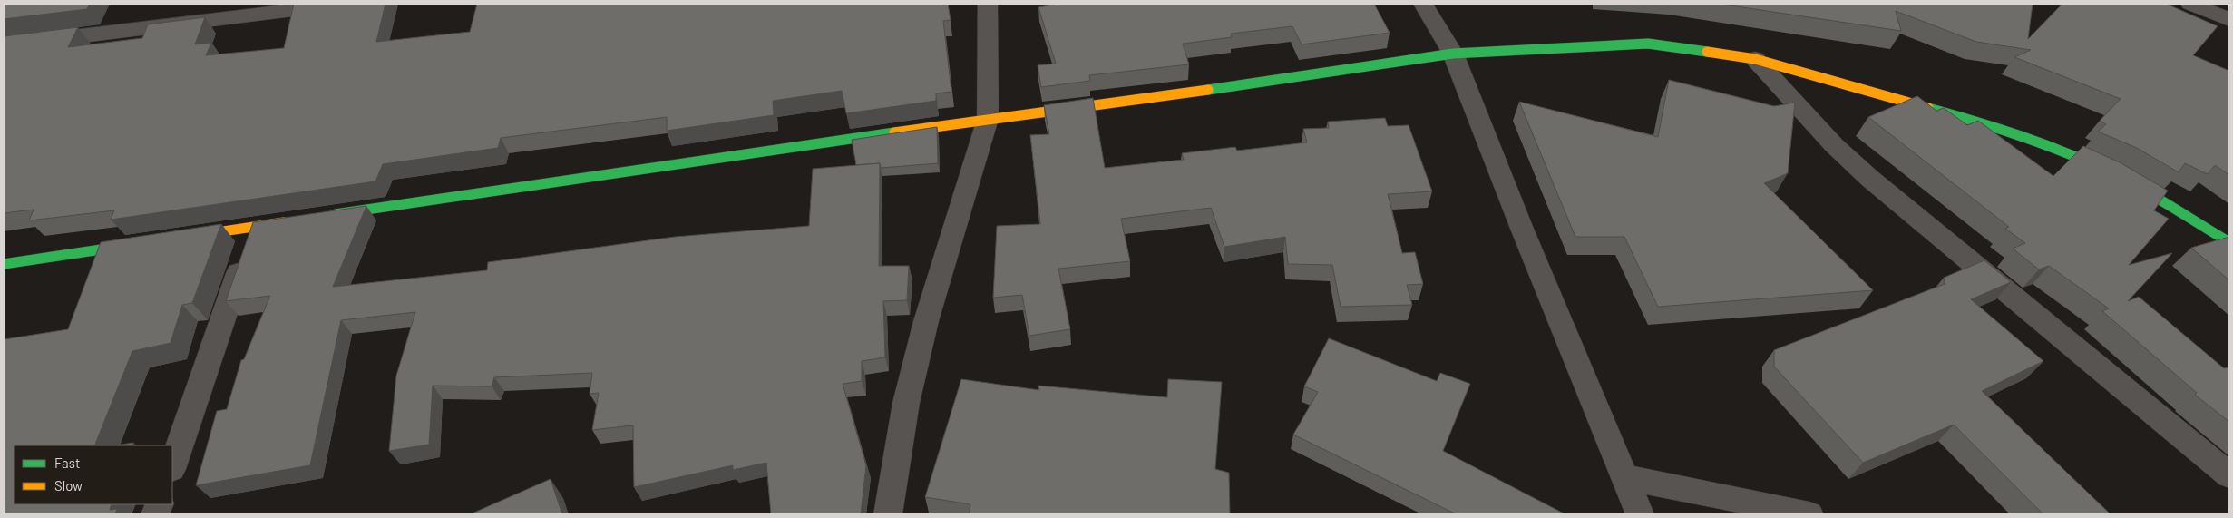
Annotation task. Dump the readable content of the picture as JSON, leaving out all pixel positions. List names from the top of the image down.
{
  "legend": ["Fast", "Slow"]
}
